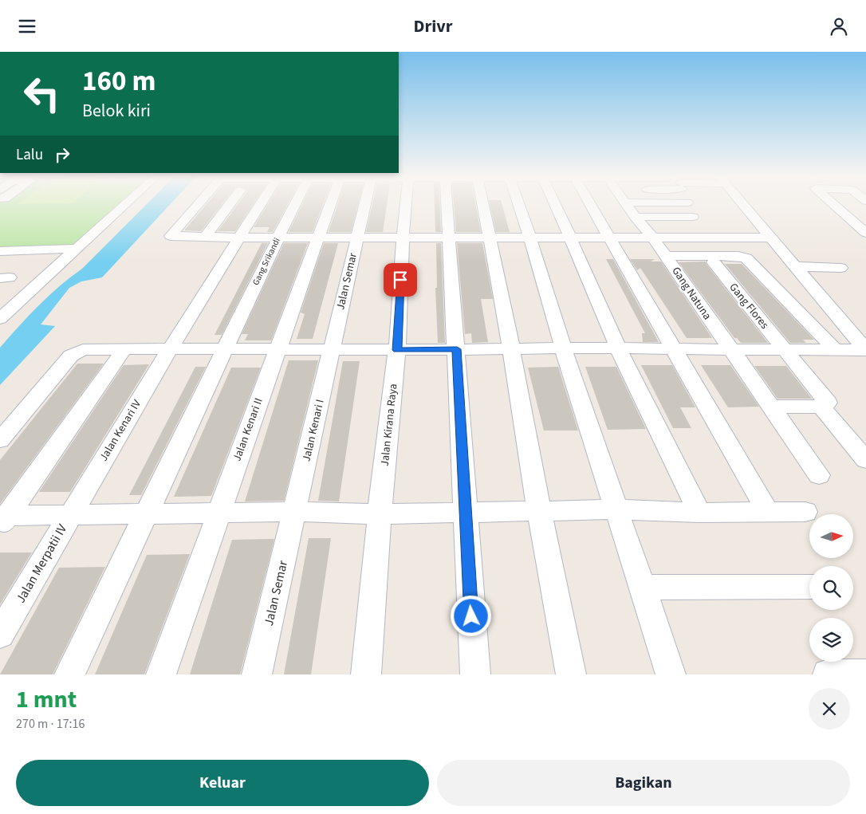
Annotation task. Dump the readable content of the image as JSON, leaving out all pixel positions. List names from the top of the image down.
{
  "streets": {
    "street": [
      "Gang Srikandi",
      "Jalan Semar",
      "Gang Natuna",
      "Gang Flores",
      "Jalan Kirana Raya",
      "Jalan Kenari II",
      "Jalan Kenari IV",
      "Jalan Kenari I",
      "Jalan Merpatii IV"
    ]
  },
  "crossings": [
    ["Jalan Semar", "Jalan Kenari I"],
    ["Jalan Kenari IV", "Jalan Merpatii IV"]
  ],
  "north": "right",
  "page": {
    "header": "Drivr",
    "turn": ["160 m", "Belok kiri"],
    "then": "Lalu",
    "heading": ["1 mnt", "270 m · 17:16"],
    "buttons": ["Keluar", "Bagikan"]
  }
}
